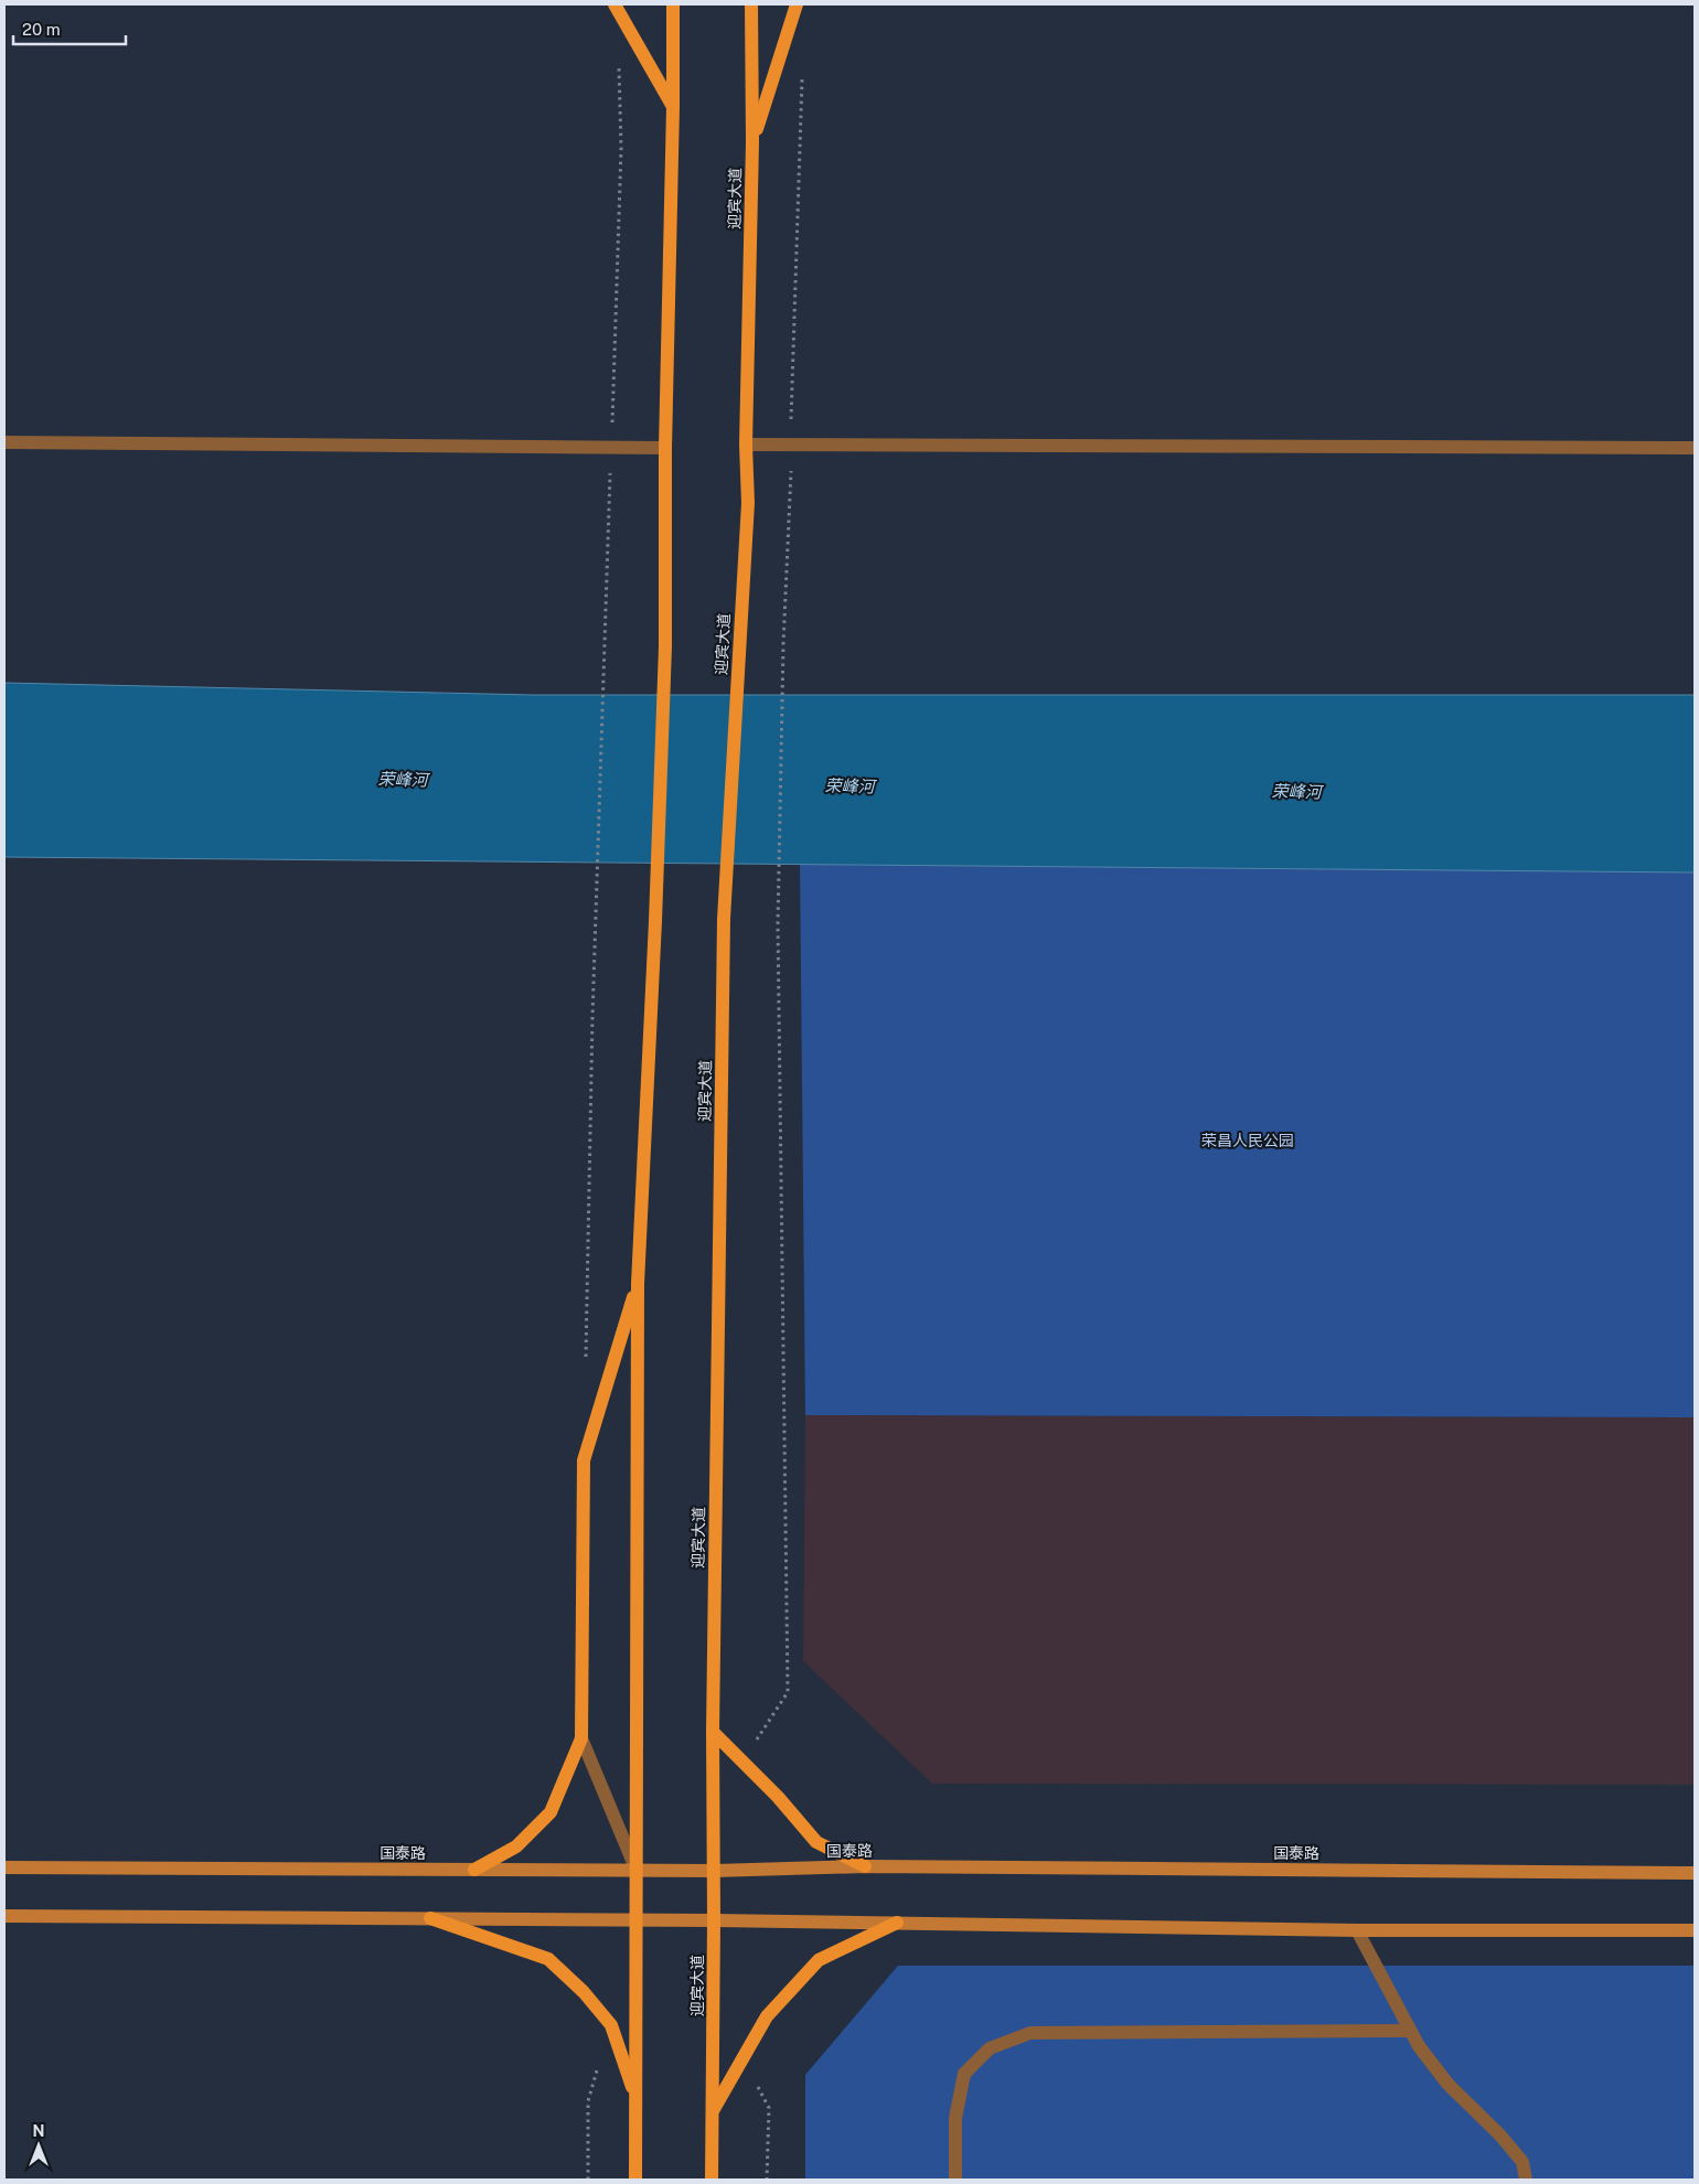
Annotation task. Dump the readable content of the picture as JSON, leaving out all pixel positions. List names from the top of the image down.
{
  "streets": {
    "main road": ["迎宾大道", "国泰路"]
  },
  "crossings": [
    ["迎宾大道", "国泰路"]
  ],
  "water": ["荣峰河"],
  "parks": ["荣昌人民公园"],
  "scale_bar": "20 m",
  "north": "top"
}
